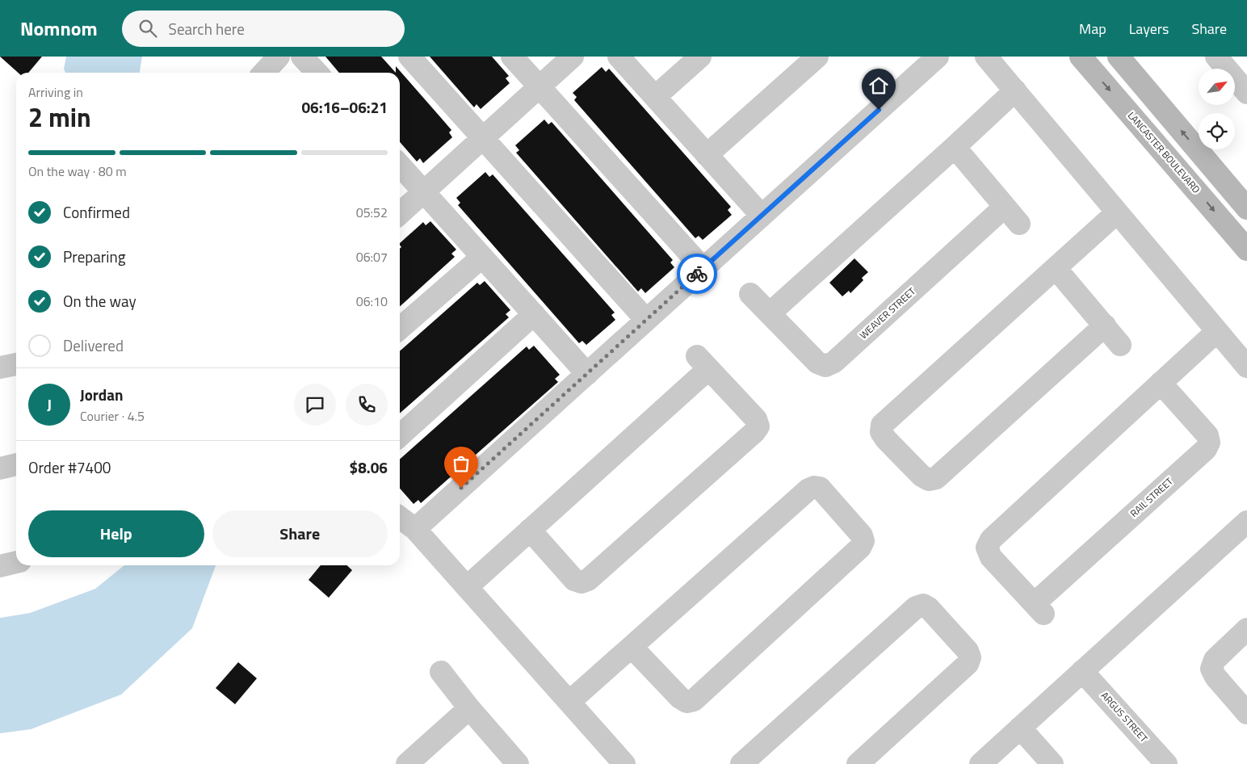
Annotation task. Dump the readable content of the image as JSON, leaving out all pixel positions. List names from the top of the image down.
{
  "streets": {
    "main road": ["LANCASTER BOULEVARD"],
    "street": ["WEAVER STREET", "RAIL STREET", "ARGUS STREET"]
  },
  "north": "top right",
  "page": {
    "header": "Nomnom",
    "search": "Search here",
    "nav": ["Map", "Layers", "Share"],
    "heading": ["2 min", "Arriving in", "06:16–06:21"],
    "panel": [
      "Jordan",
      "Courier · 4.5",
      "Order #7400",
      "$8.06"
    ],
    "bar": "On the way · 80 m",
    "list": [
      ["Confirmed", "05:52"],
      ["Preparing", "06:07"],
      ["On the way", "06:10"],
      "Delivered"
    ],
    "round": "J",
    "buttons": ["Help", "Share"]
  }
}
